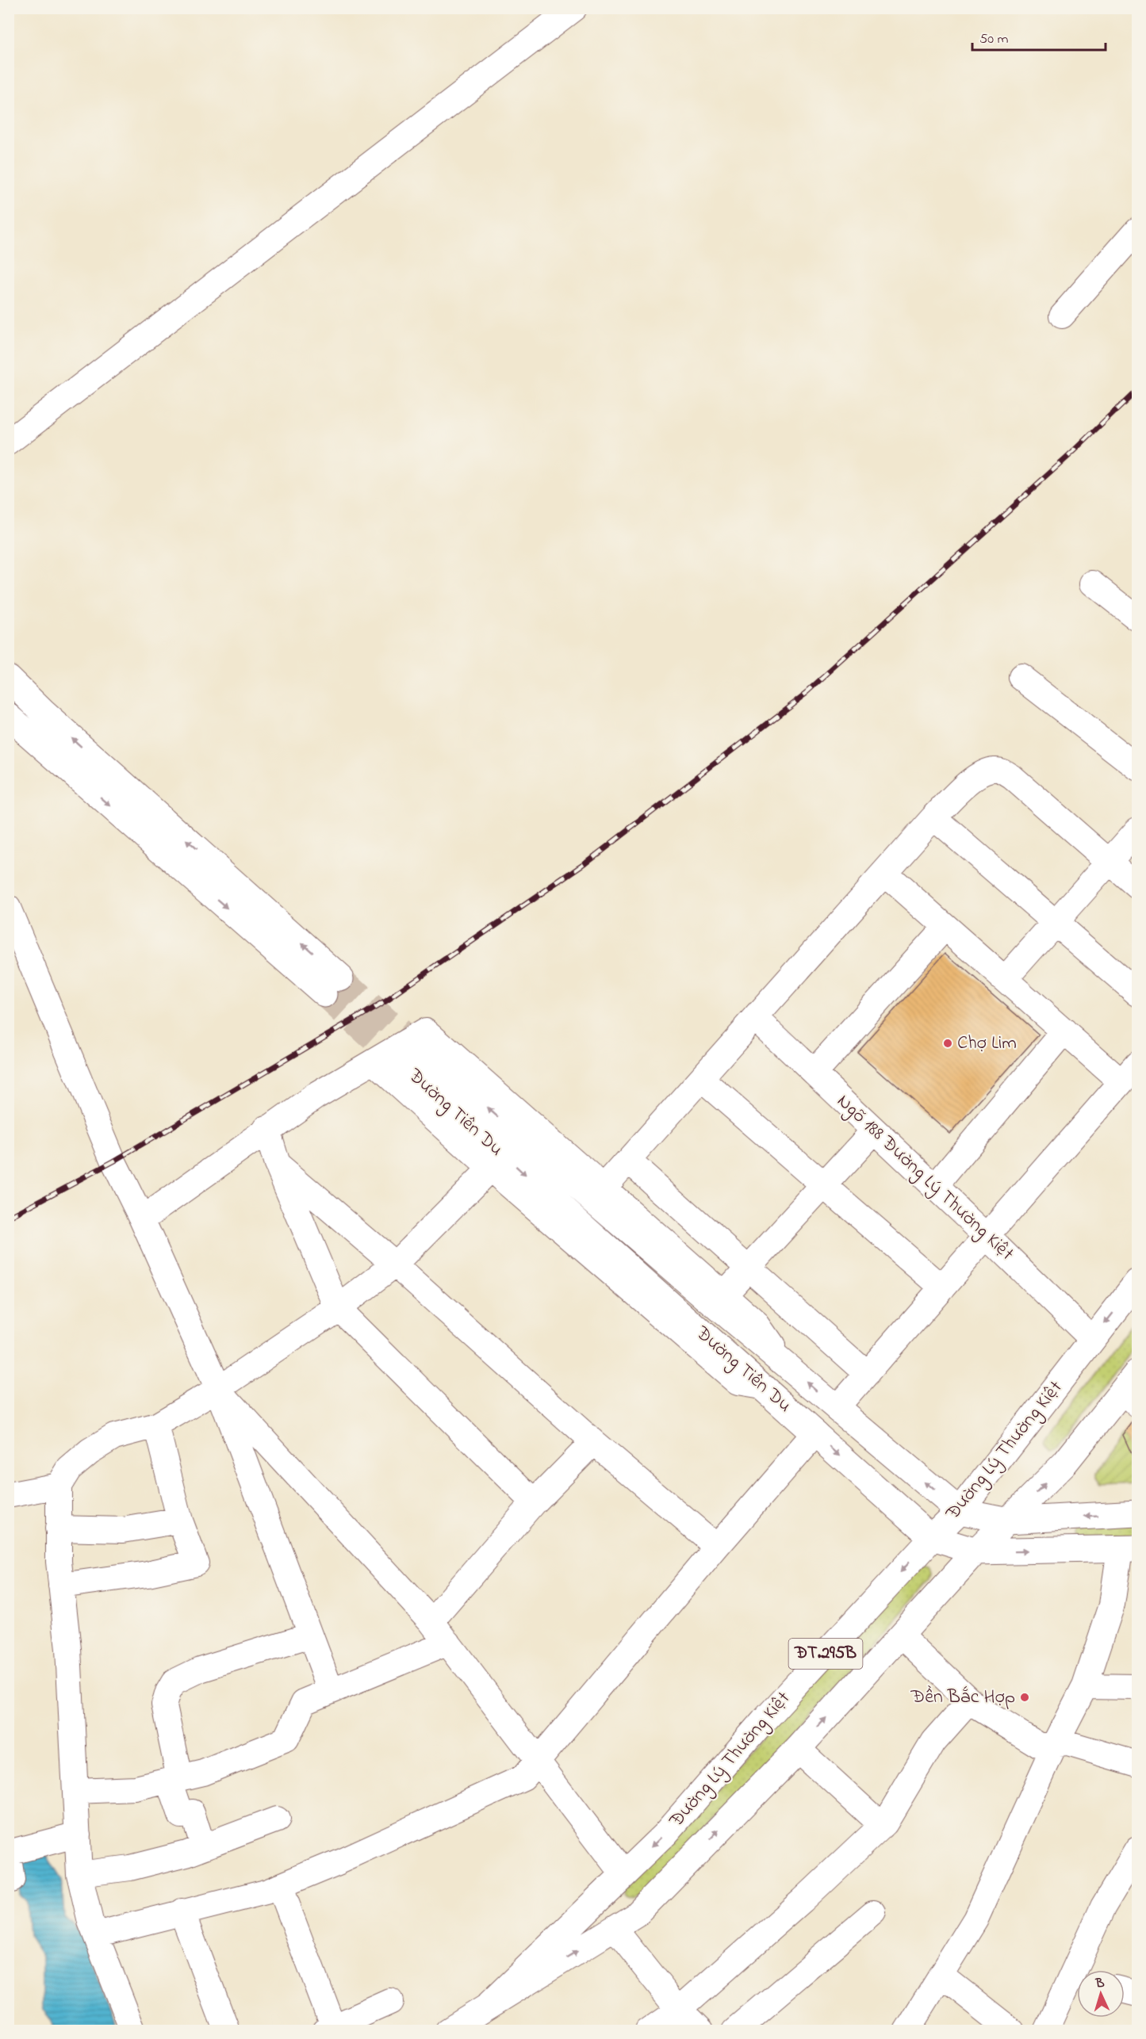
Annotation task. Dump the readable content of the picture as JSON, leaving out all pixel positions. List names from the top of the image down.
{
  "streets": {
    "main road": ["Đường Tiên Du", "Đường Lý Thường Kiệt", "ĐT.295B"],
    "street": ["Ngõ 188 Đường Lý Thường Kiệt"]
  },
  "crossings": [
    ["Đường Tiên Du", "Đường Lý Thường Kiệt"],
    ["Ngõ 188 Đường Lý Thường Kiệt", "Đường Lý Thường Kiệt"]
  ],
  "places": ["Chợ Lim", "Đền Bắc Hợp"],
  "scale_bar": "50 m",
  "north": "top"
}
